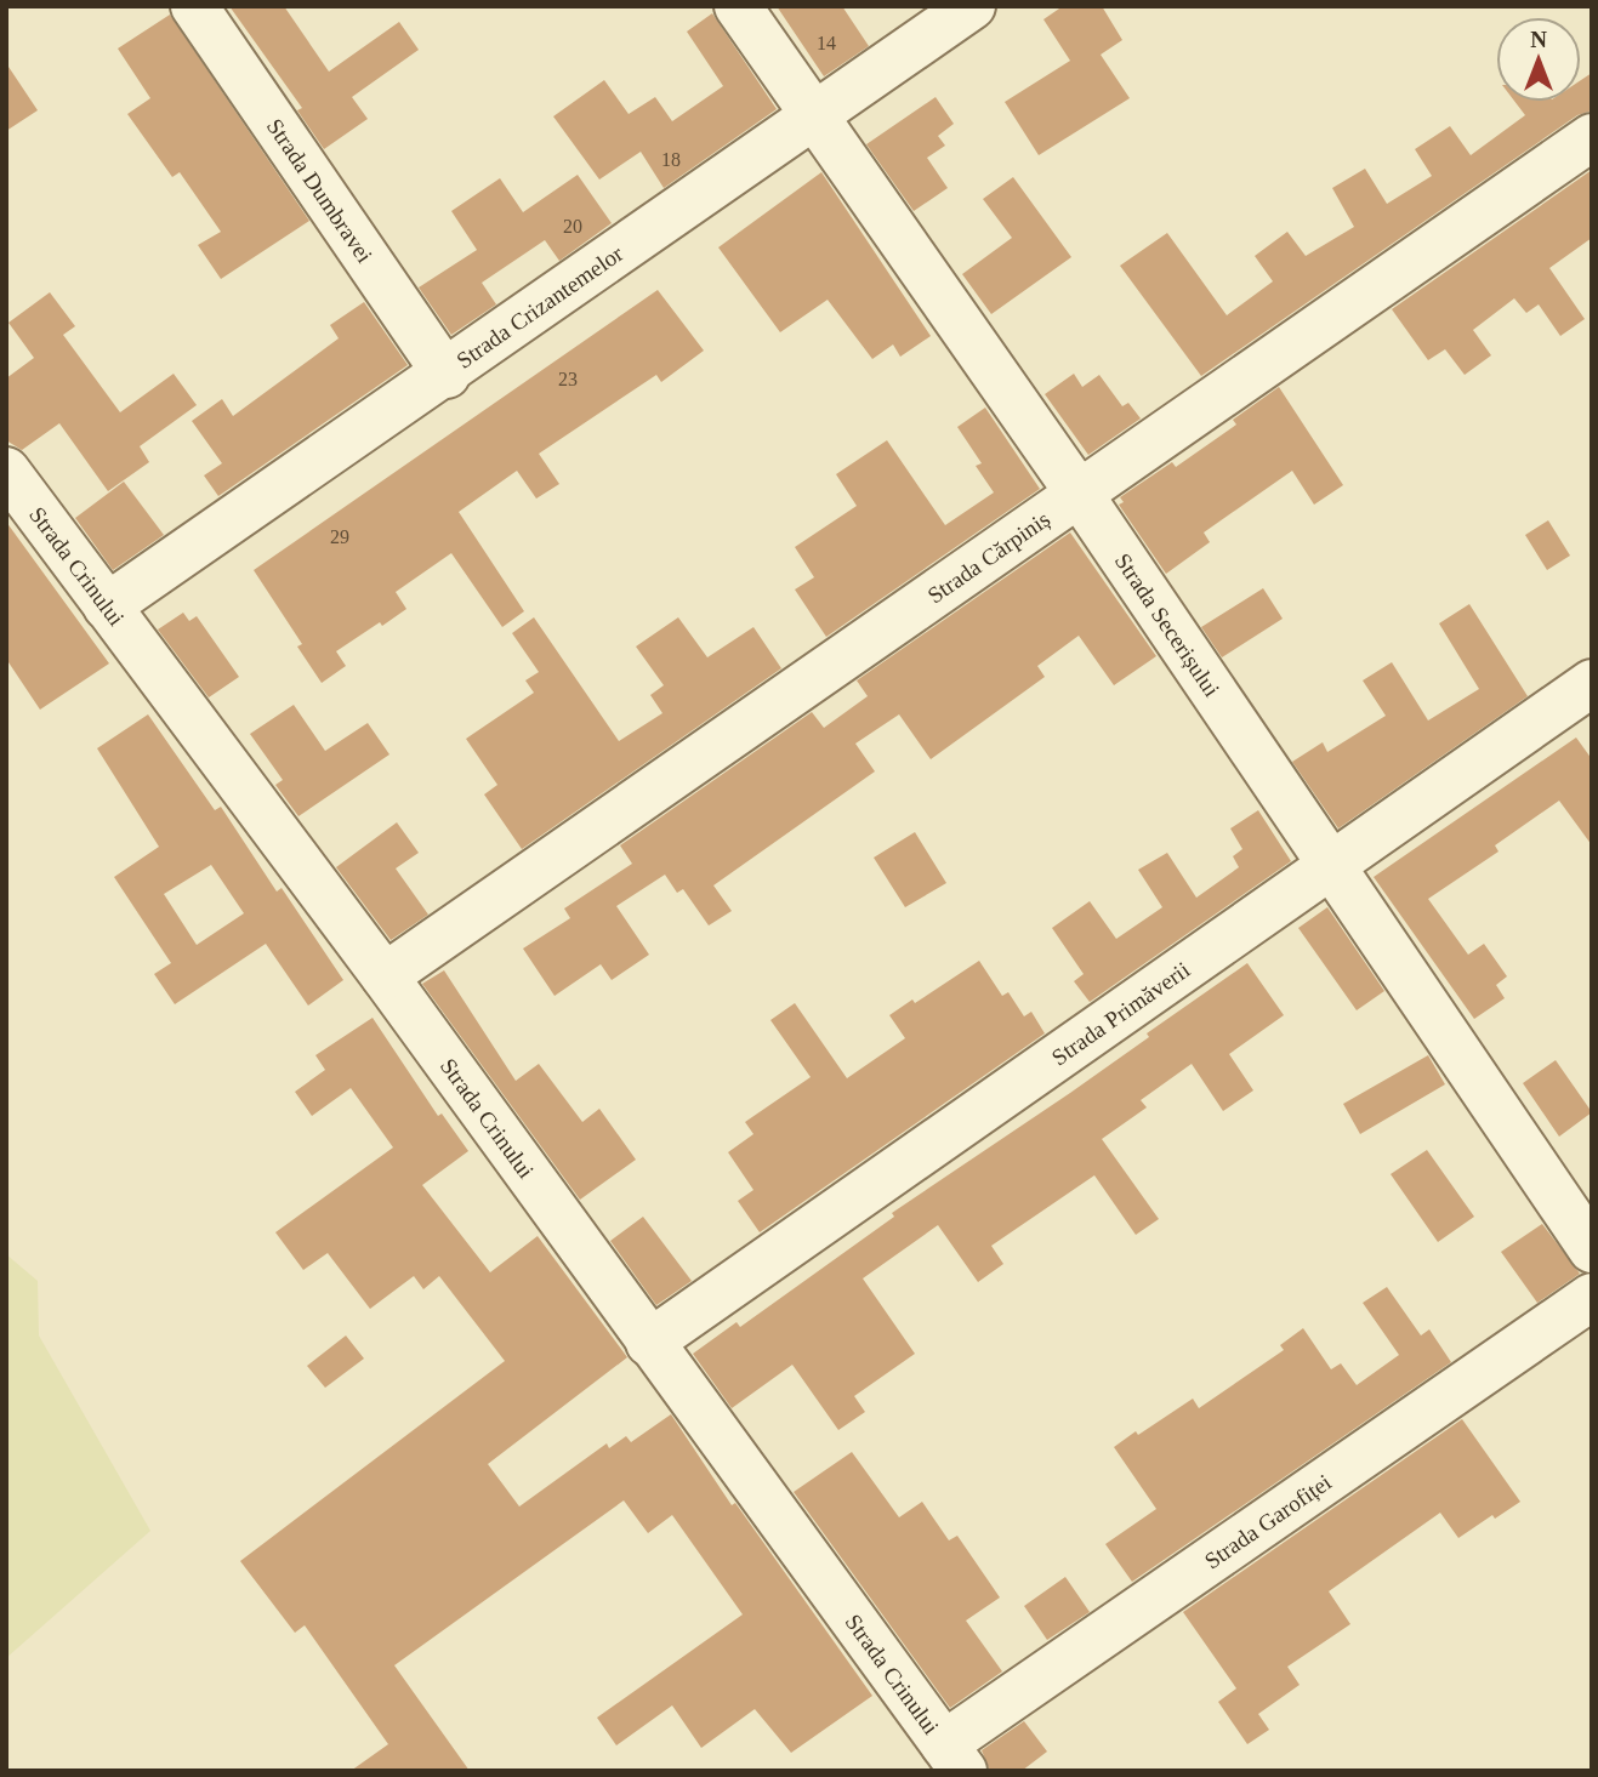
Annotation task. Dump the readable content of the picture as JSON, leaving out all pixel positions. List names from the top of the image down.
{
  "streets": {
    "street": [
      "Strada Dumbravei",
      "Strada Crizantemelor",
      "Strada Cărpiniș",
      "Strada Crinului",
      "Strada Secerișului",
      "Strada Primăverii",
      "Strada Garofiței"
    ]
  },
  "crossings": [
    ["Strada Dumbravei", "Strada Crizantemelor"],
    ["Strada Crizantemelor", "Strada Crinului"],
    ["Strada Crizantemelor", "Strada Secerișului"],
    ["Strada Cărpiniș", "Strada Crinului"],
    ["Strada Cărpiniș", "Strada Secerișului"],
    ["Strada Crinului", "Strada Primăverii"],
    ["Strada Crinului", "Strada Garofiței"],
    ["Strada Secerișului", "Strada Primăverii"]
  ],
  "house_numbers": [
    "14",
    "18",
    "20",
    "23",
    "29"
  ],
  "north": "top"
}
